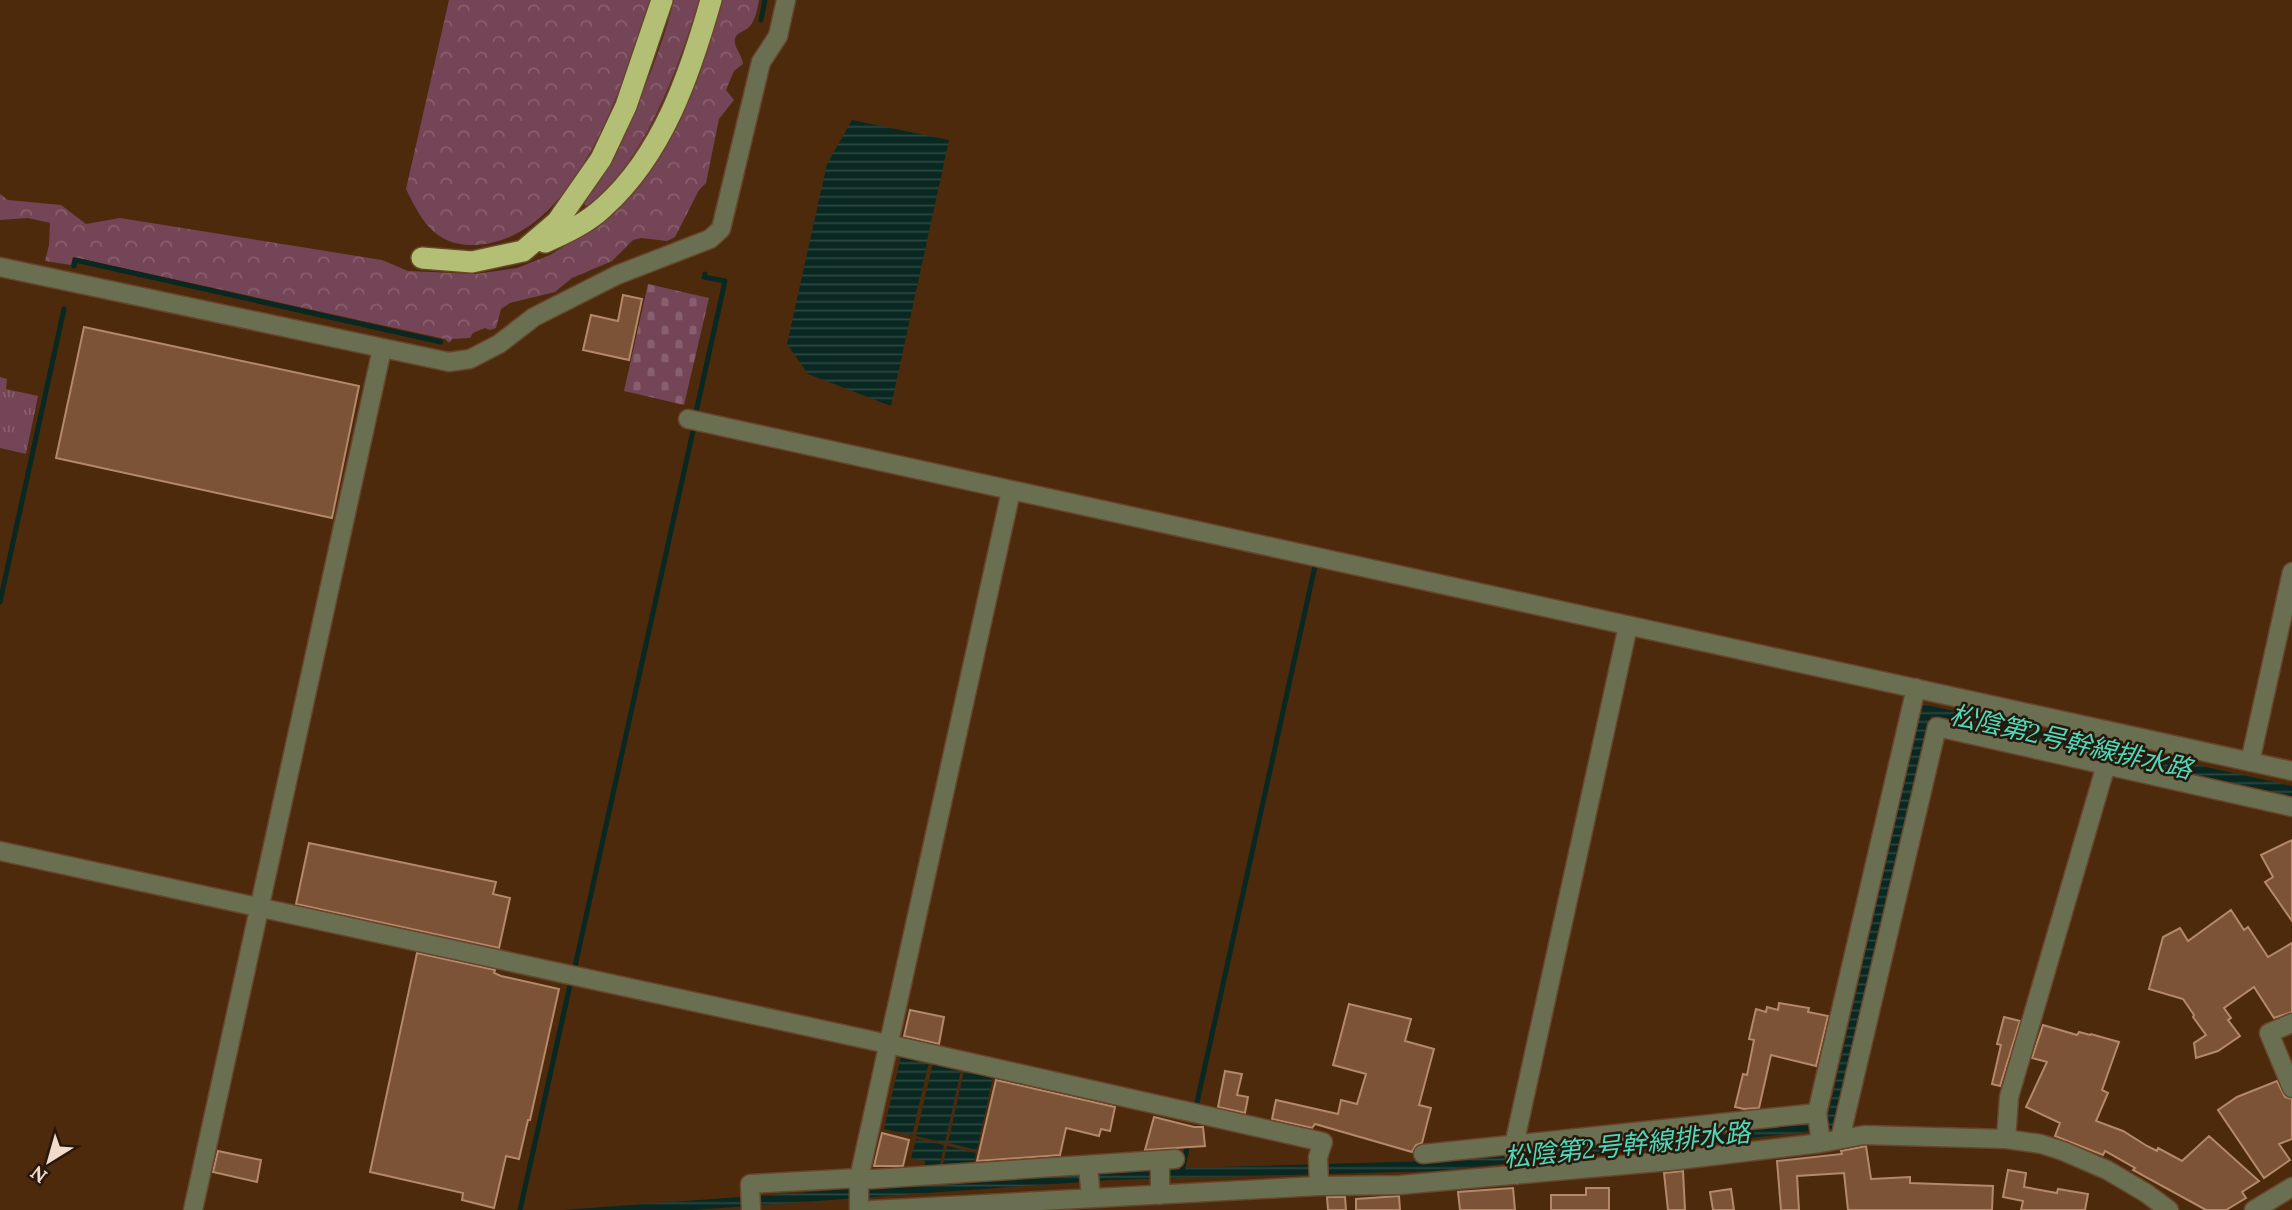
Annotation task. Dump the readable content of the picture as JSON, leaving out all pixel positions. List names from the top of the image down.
{
  "water": ["松陰第2号幹線排水路"],
  "north": "bottom left"
}
